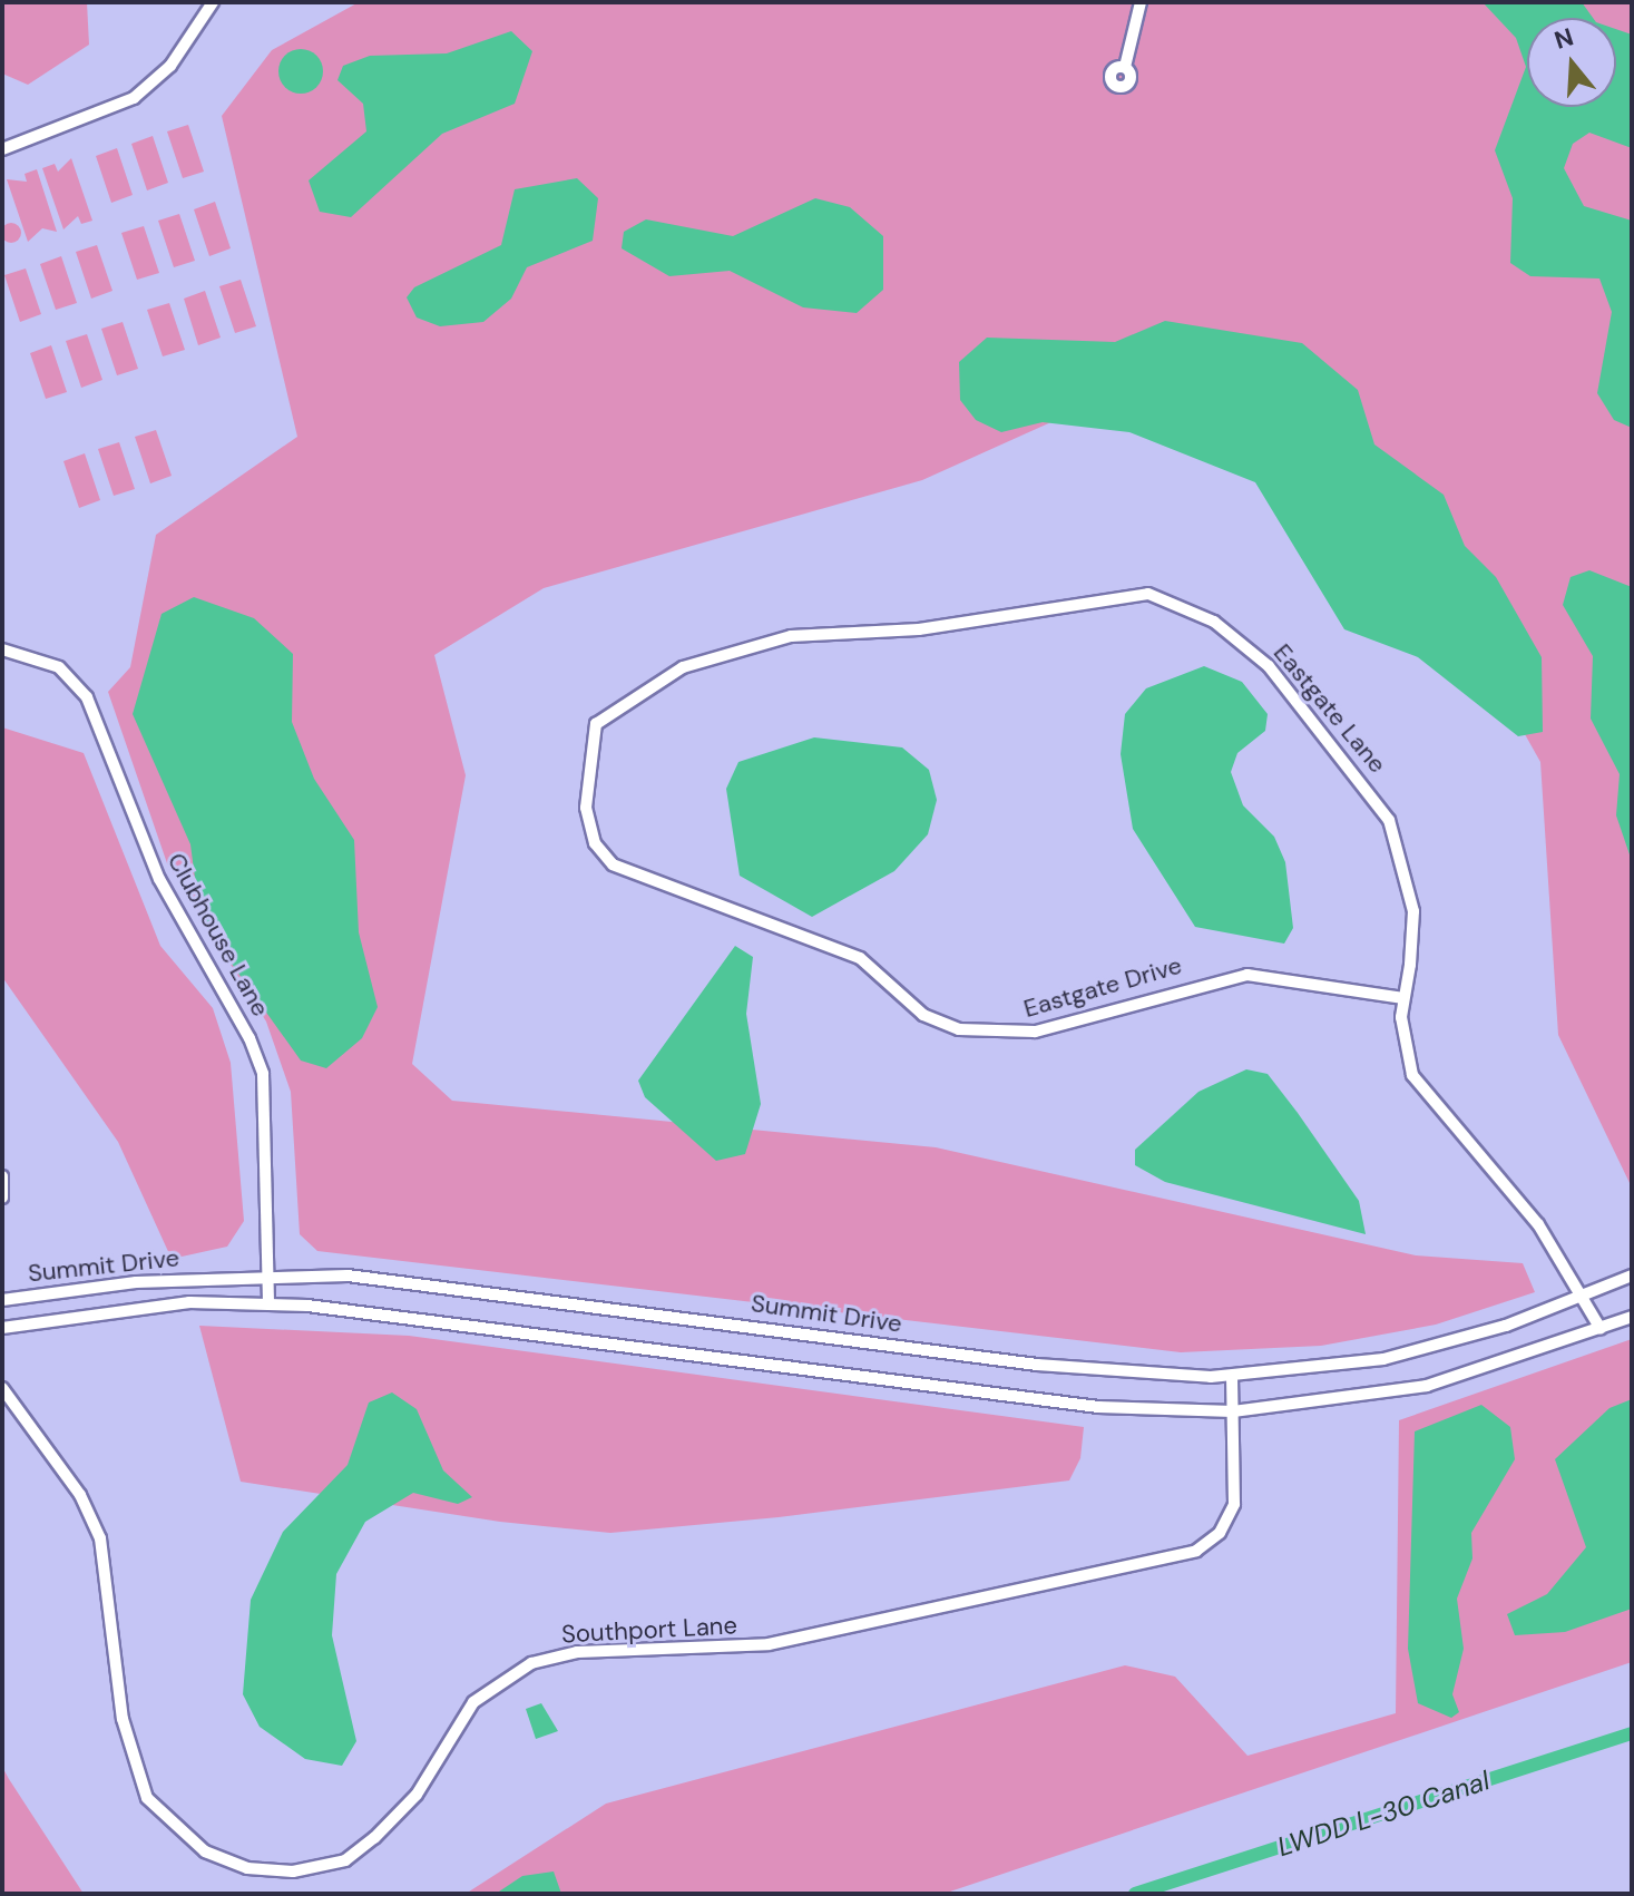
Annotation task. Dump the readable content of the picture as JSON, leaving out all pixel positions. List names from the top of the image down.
{
  "streets": {
    "street": [
      "Eastgate Lane",
      "Clubhouse Lane",
      "Eastgate Drive",
      "Summit Drive",
      "Southport Lane"
    ]
  },
  "crossings": [
    ["Eastgate Lane", "Eastgate Drive"],
    ["Clubhouse Lane", "Summit Drive"],
    ["Summit Drive", "Southport Lane"]
  ],
  "water": ["LWDD L-30 Canal"],
  "north": "top"
}
